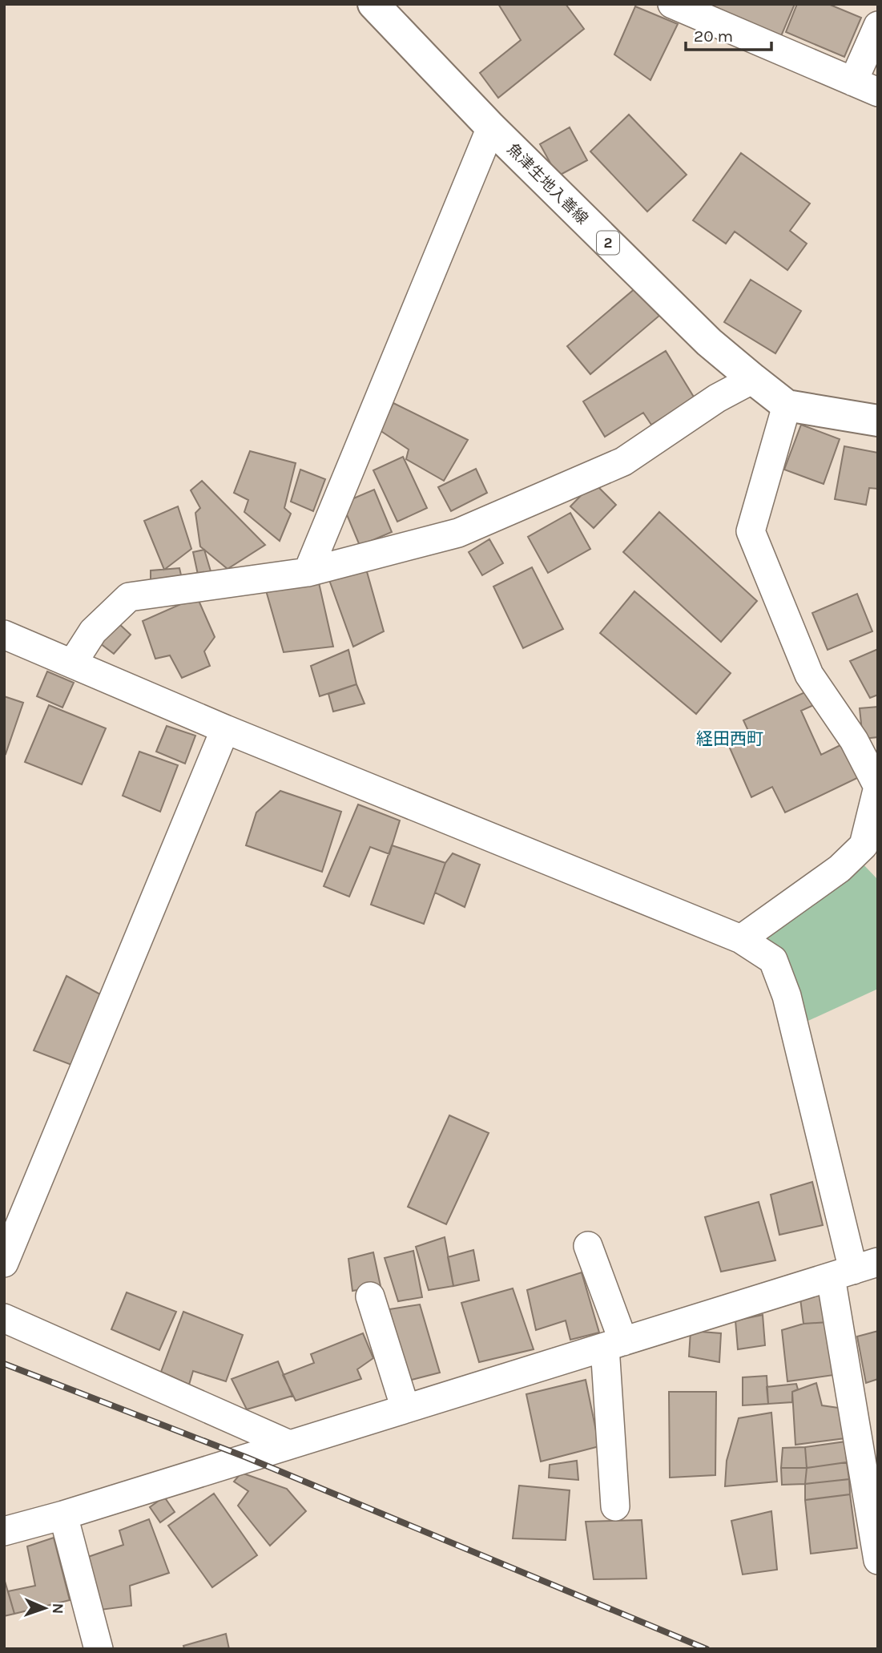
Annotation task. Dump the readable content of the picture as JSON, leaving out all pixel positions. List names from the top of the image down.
{
  "streets": {
    "main road": ["魚津生地入善線", "2"]
  },
  "districts": ["経田西町"],
  "scale_bar": "20 m",
  "north": "right"
}
